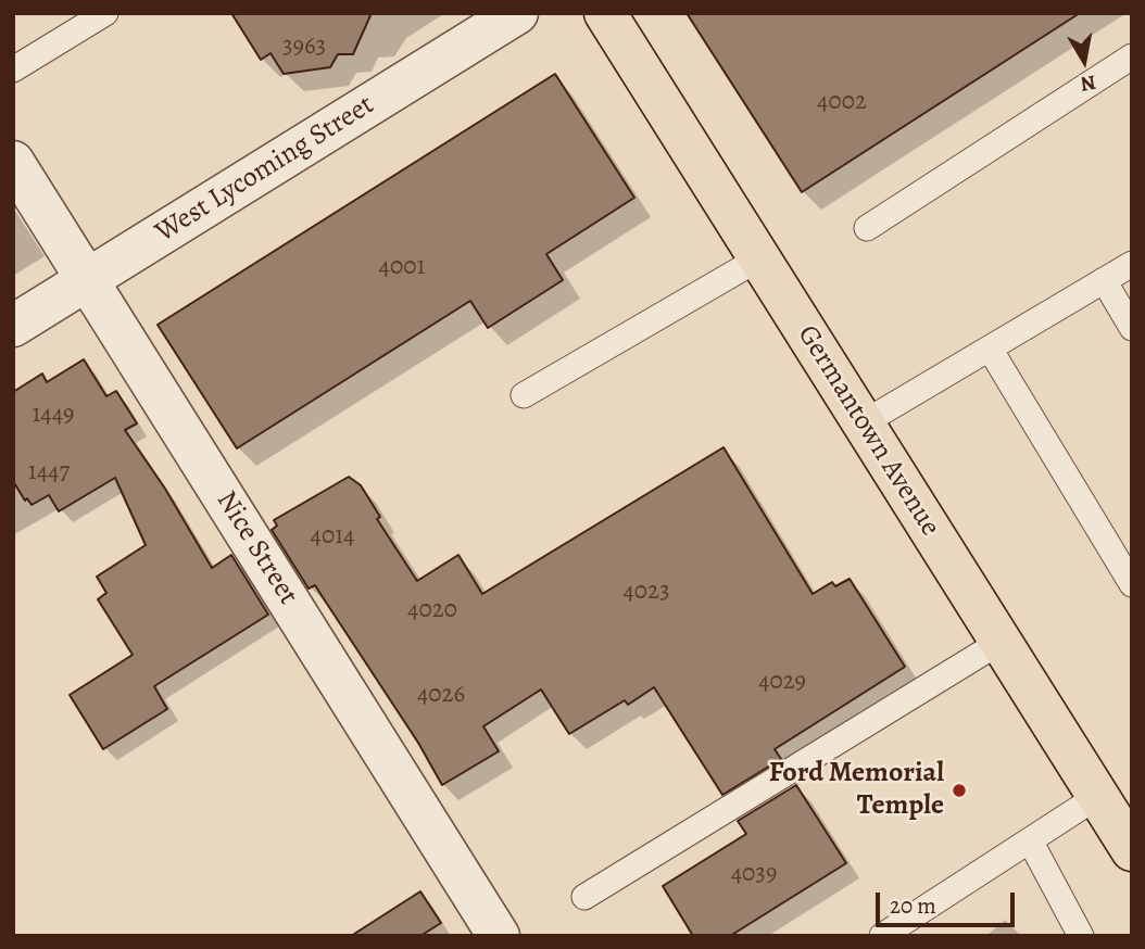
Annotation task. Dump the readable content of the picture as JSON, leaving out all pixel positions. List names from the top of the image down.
{
  "streets": {
    "main road": ["Germantown Avenue"],
    "street": ["West Lycoming Street", "Nice Street"]
  },
  "crossings": [
    ["West Lycoming Street", "Nice Street"]
  ],
  "places": ["Ford Memorial Temple"],
  "house_numbers": [
    "3963",
    "4002",
    "4001",
    "1449",
    "1447",
    "4014",
    "4023",
    "4020",
    "4029",
    "4026",
    "4039"
  ],
  "scale_bar": "20 m",
  "north": "bottom"
}
